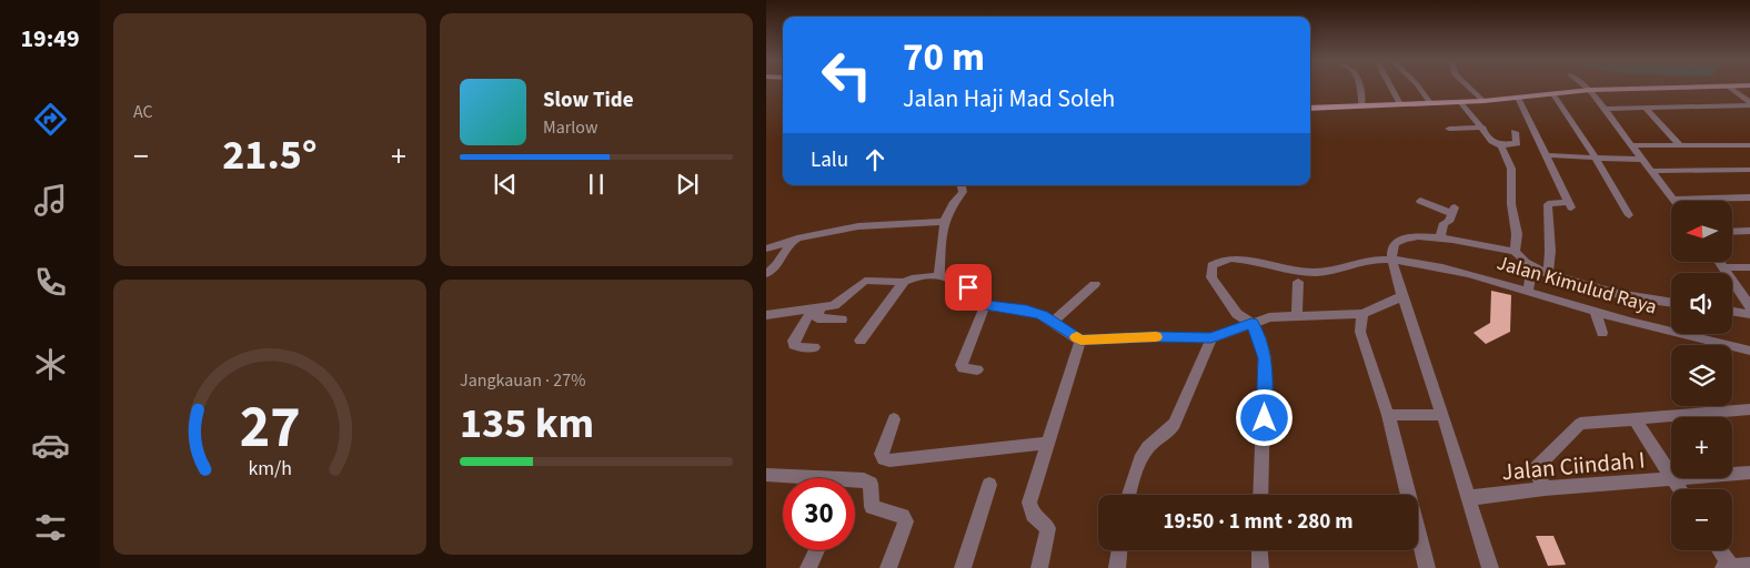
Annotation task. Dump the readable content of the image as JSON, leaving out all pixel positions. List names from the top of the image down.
{
  "streets": {
    "street": ["Jalan Kimulud Raya", "Jalan Ciindah I"]
  },
  "north": "left",
  "page": {
    "tabs": "19:49",
    "tile": [
      "AC",
      ["Jangkauan · 27%", "135 km"]
    ],
    "turn": ["70 m", "Jalan Haji Mad Soleh"],
    "song": ["Slow Tide", "Marlow"],
    "heat": ["−", "21.5°", "+"],
    "then": "Lalu",
    "map_buttons": ["+", "−"],
    "limit": "30",
    "trip": "19:50 · 1 mnt · 280 m",
    "gauge": ["27", "km/h"]
  }
}
